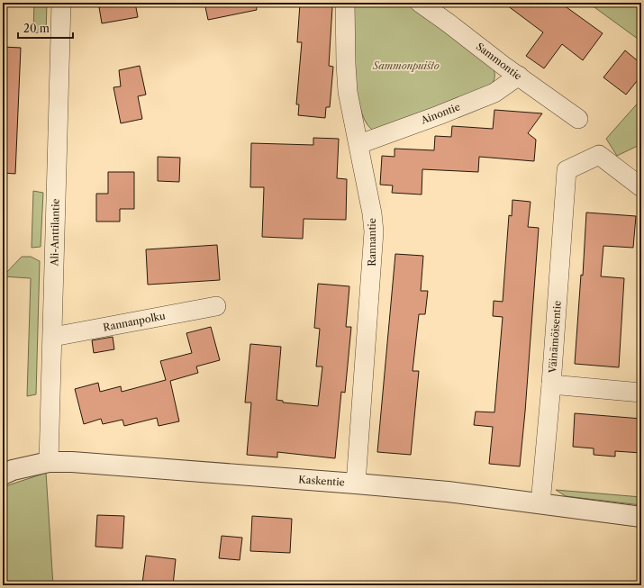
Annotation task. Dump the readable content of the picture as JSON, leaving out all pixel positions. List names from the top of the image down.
{
  "streets": {
    "street": [
      "Sammontie",
      "Ainontie",
      "Ali-Anttilantie",
      "Rannantie",
      "Rannanpolku",
      "Väinämöisentie",
      "Kaskentie"
    ]
  },
  "crossings": [
    ["Sammontie", "Ainontie"],
    ["Ainontie", "Rannantie"],
    ["Ali-Anttilantie", "Rannanpolku"],
    ["Ali-Anttilantie", "Kaskentie"],
    ["Rannantie", "Kaskentie"],
    ["Väinämöisentie", "Kaskentie"]
  ],
  "parks": ["Sammonpuisto"],
  "scale_bar": "20 m"
}
